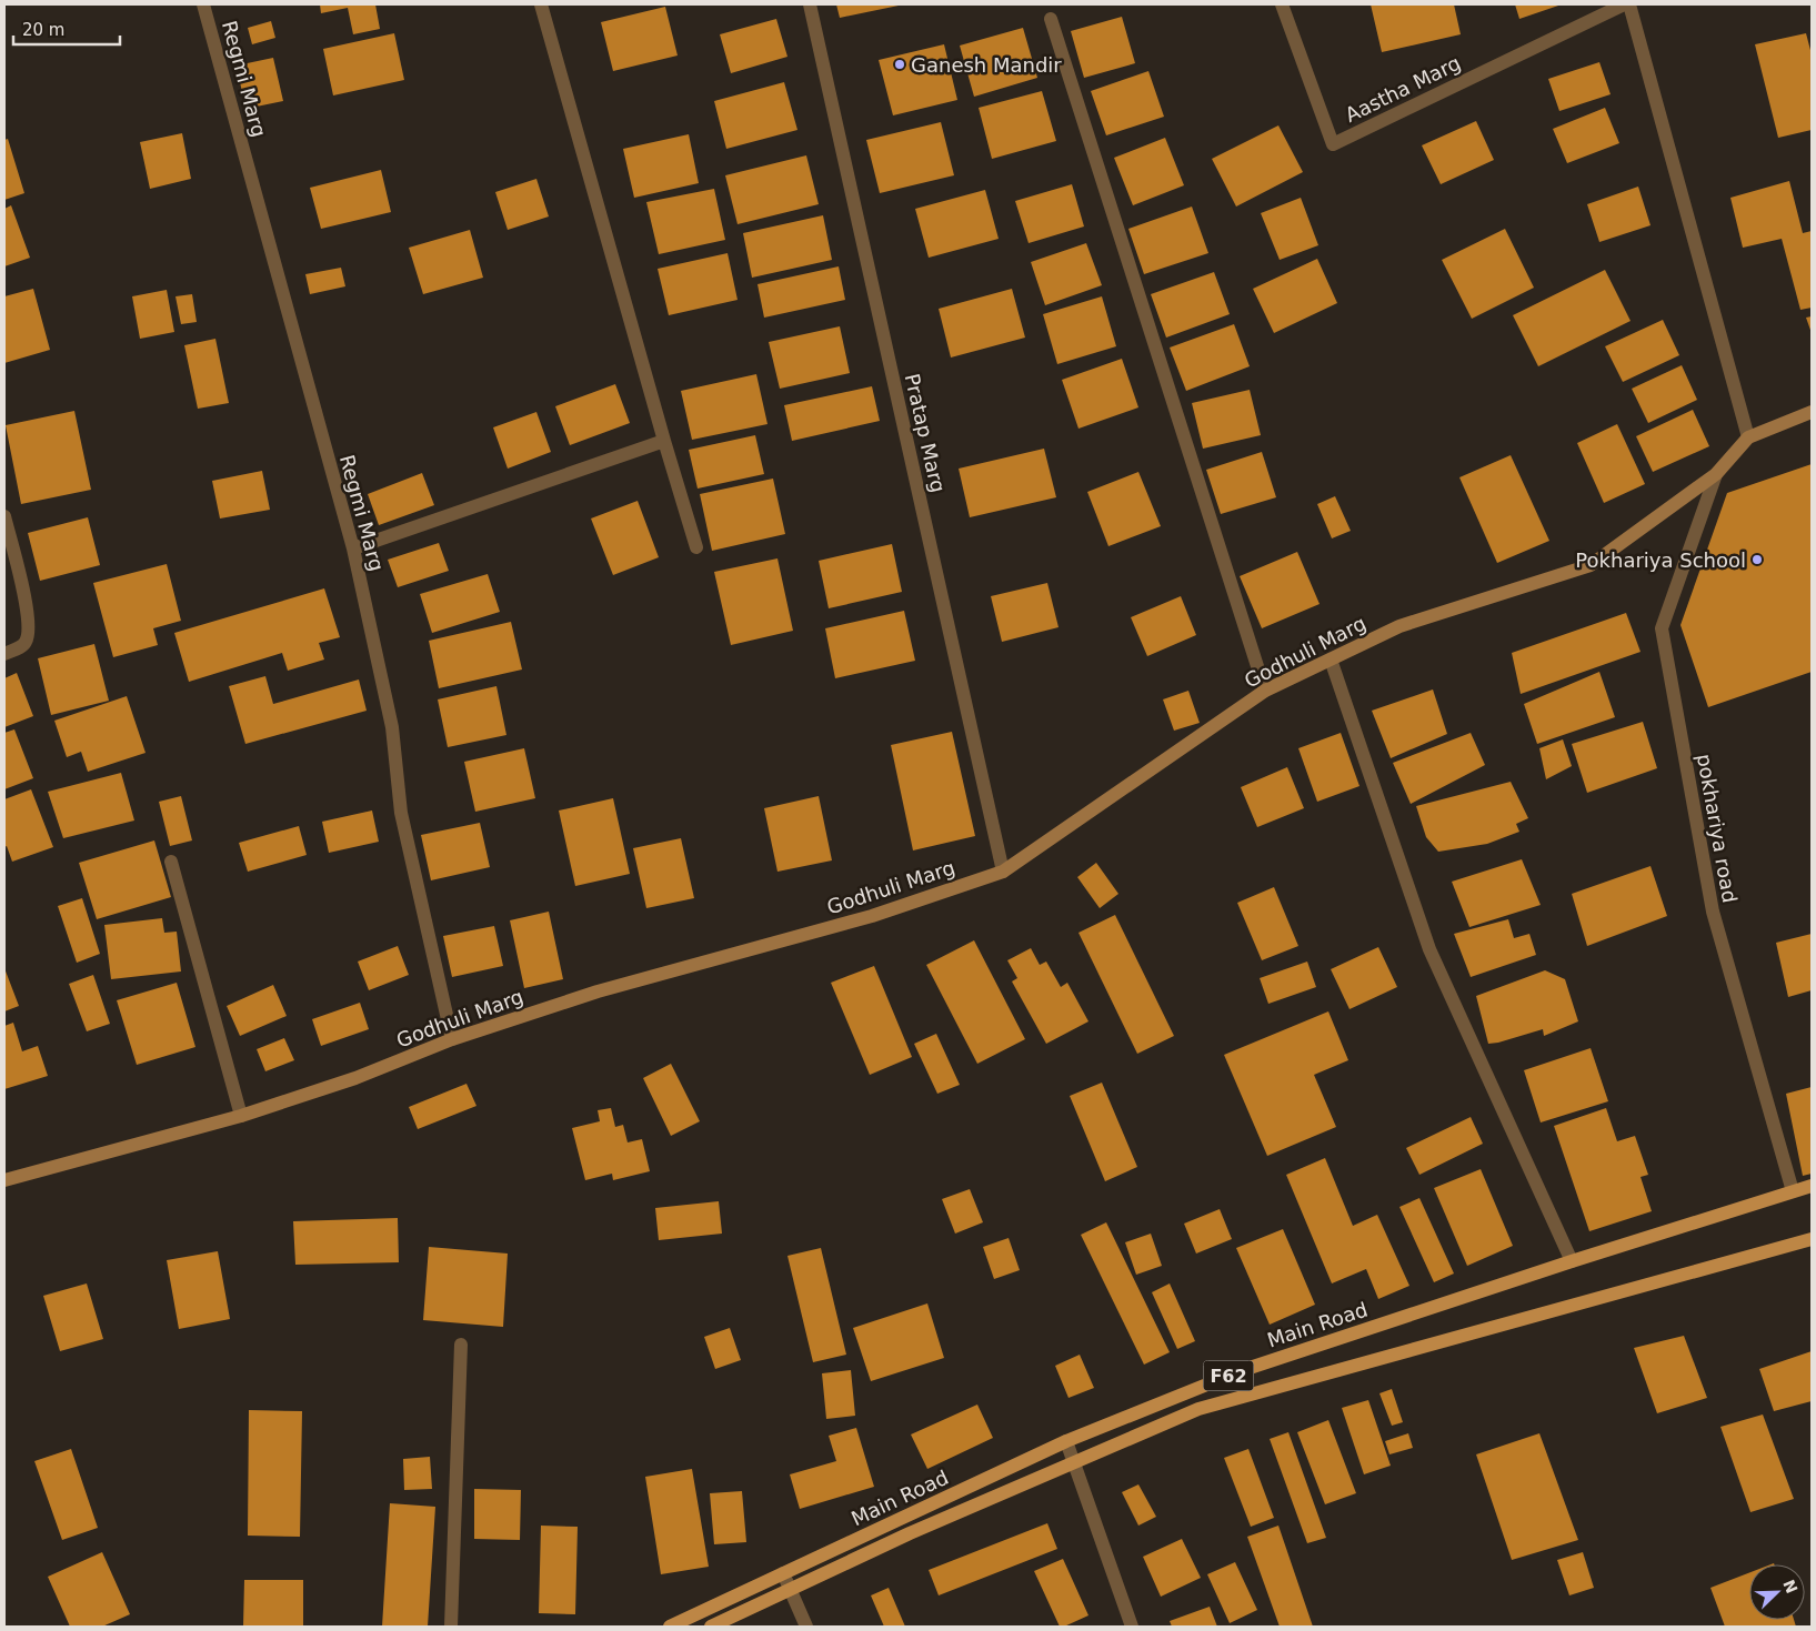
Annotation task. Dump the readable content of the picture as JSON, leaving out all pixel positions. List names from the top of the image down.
{
  "streets": {
    "main road": ["Godhuli Marg", "Main Road", "F62"],
    "street": [
      "Regmi Marg",
      "Aastha Marg",
      "Pratap Marg",
      "pokhariya road"
    ]
  },
  "crossings": [
    ["Regmi Marg", "Godhuli Marg"],
    ["Pratap Marg", "Godhuli Marg"],
    ["Godhuli Marg", "pokhariya road"],
    ["pokhariya road", "Main Road"]
  ],
  "places": ["Ganesh Mandir", "Pokhariya School"],
  "scale_bar": "20 m",
  "north": "top right"
}
